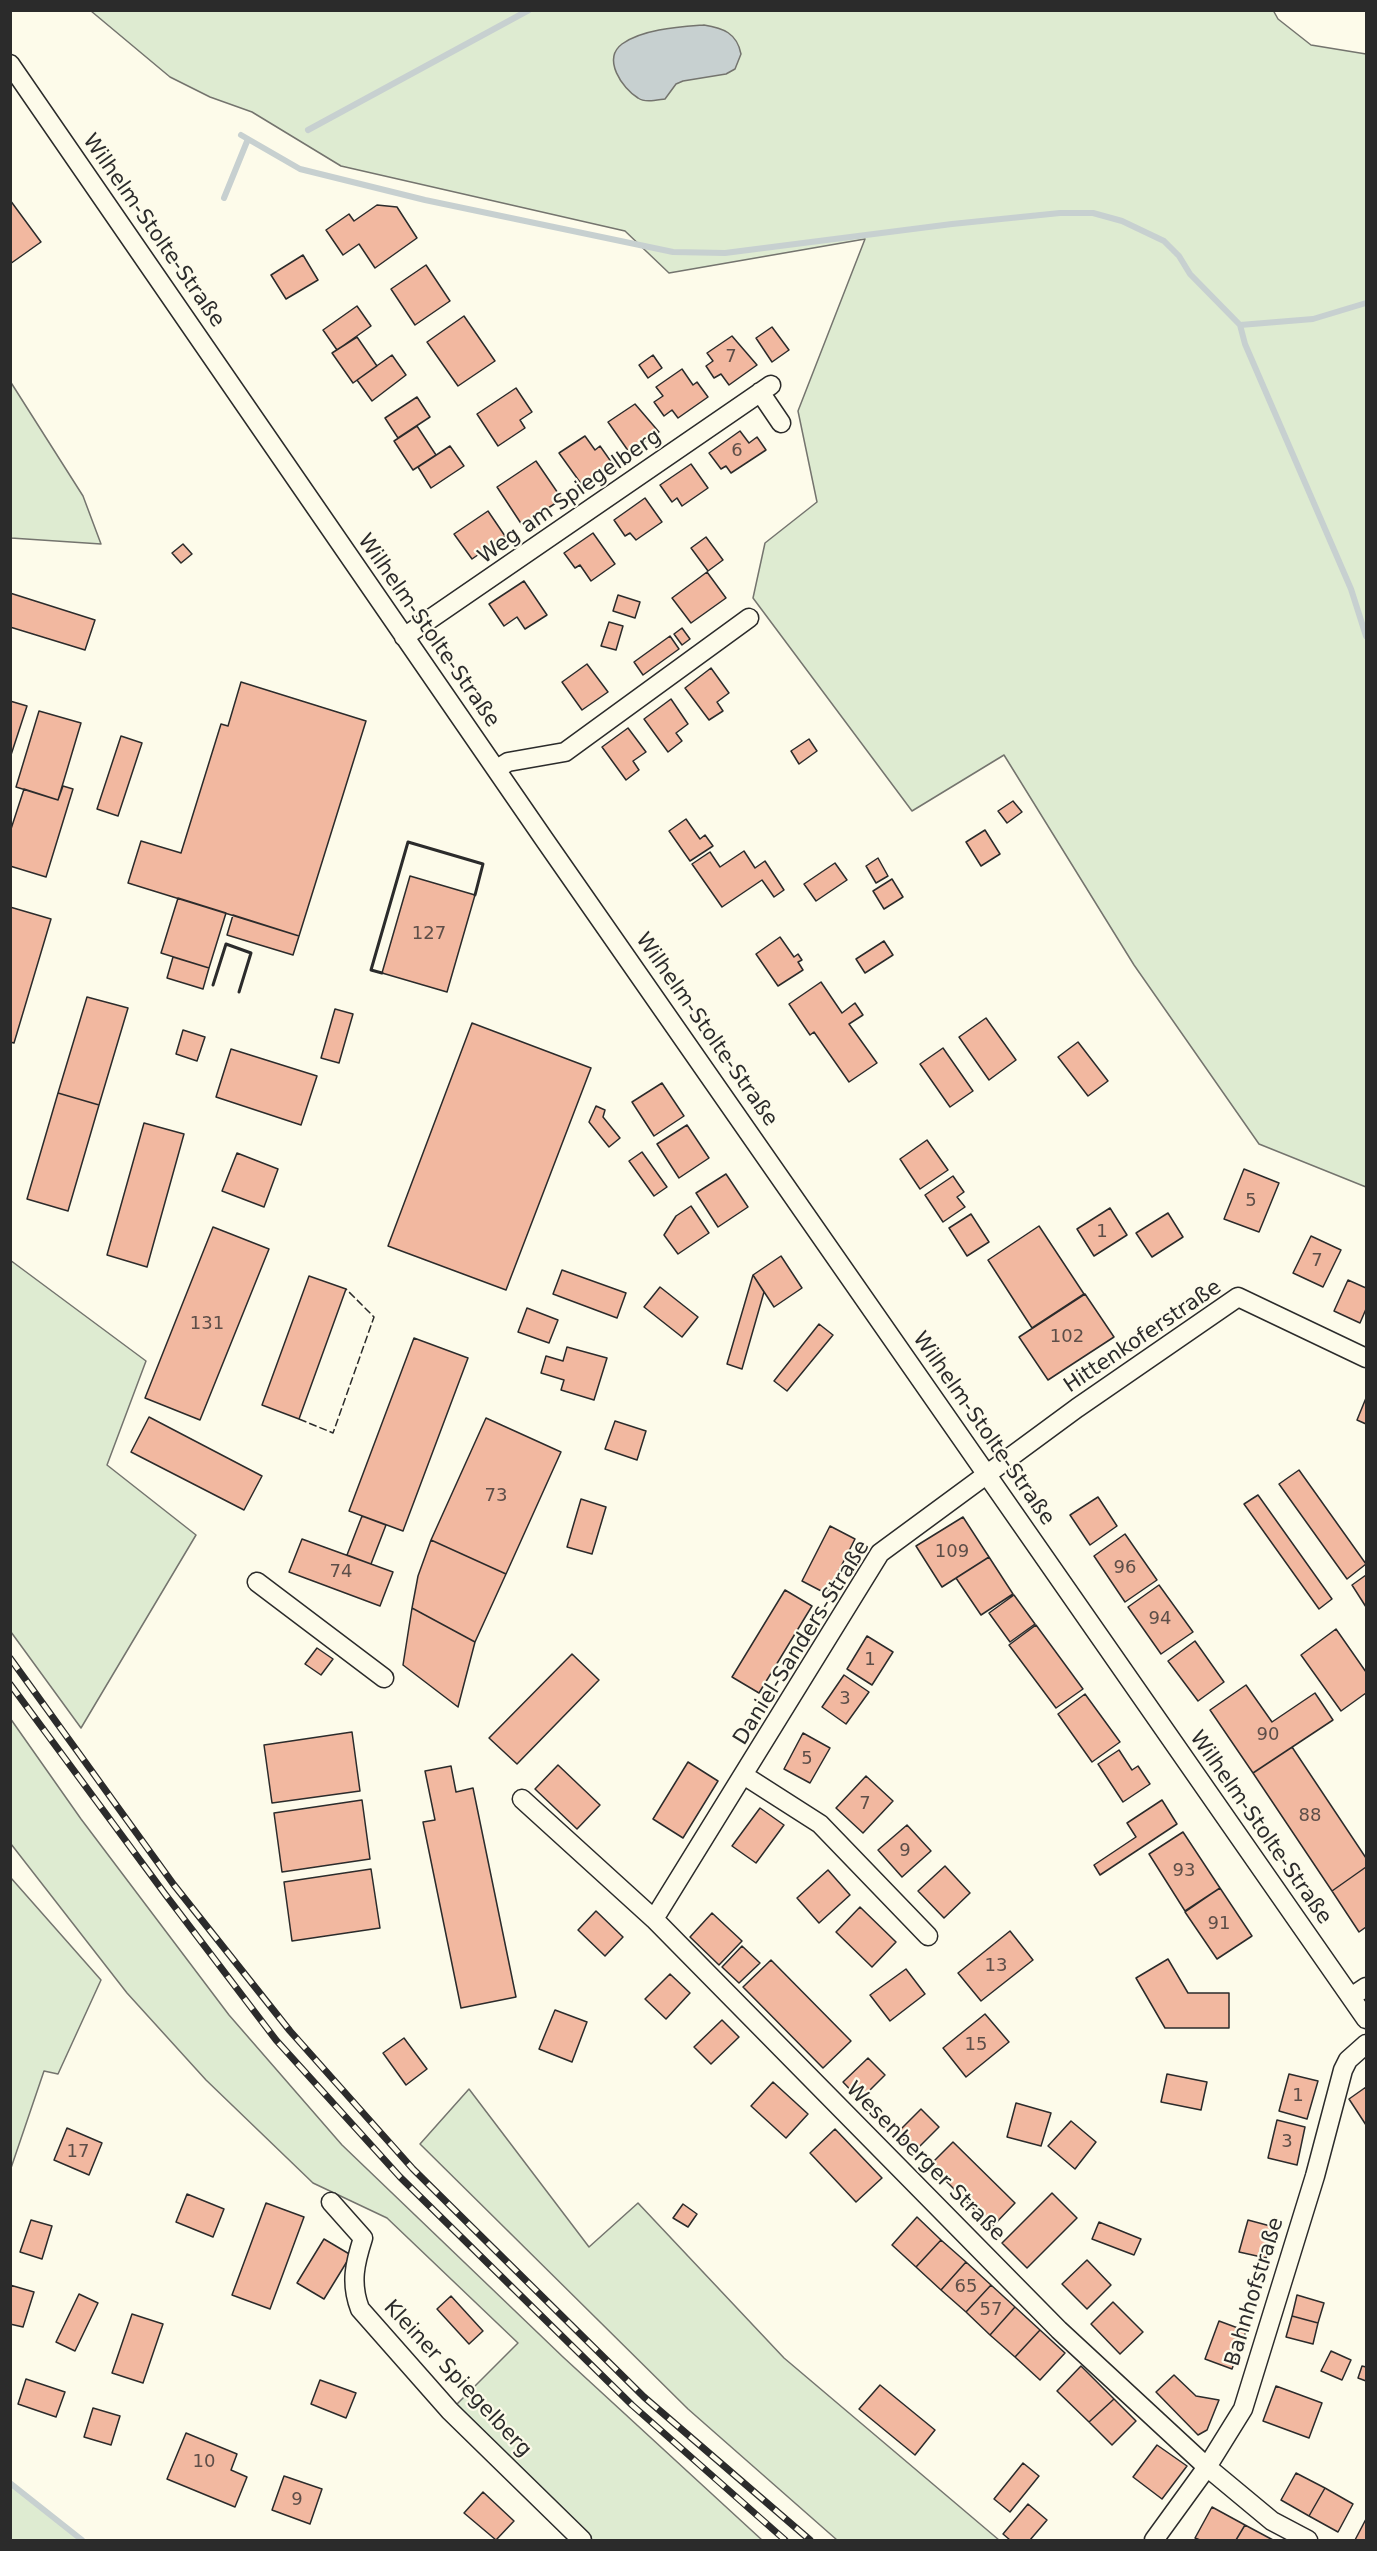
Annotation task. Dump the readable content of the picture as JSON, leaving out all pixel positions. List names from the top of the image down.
{
  "streets": {
    "street": [
      "Wilhelm-Stolte-Straße",
      "Weg am Spiegelberg",
      "Hittenkoferstraße",
      "Daniel-Sanders-Straße",
      "Wesenberger Straße",
      "Bahnhofstraße",
      "Kleiner Spiegelberg"
    ]
  },
  "crossings": [
    ["Wilhelm-Stolte-Straße", "Weg am Spiegelberg"],
    ["Wilhelm-Stolte-Straße", "Hittenkoferstraße"],
    ["Wilhelm-Stolte-Straße", "Daniel-Sanders-Straße"],
    ["Hittenkoferstraße", "Daniel-Sanders-Straße"],
    ["Daniel-Sanders-Straße", "Wesenberger Straße"],
    ["Wesenberger Straße", "Bahnhofstraße"]
  ],
  "house_numbers": [
    "7",
    "6",
    "127",
    "5",
    "1",
    "7",
    "131",
    "102",
    "73",
    "109",
    "96",
    "74",
    "94",
    "1",
    "3",
    "90",
    "5",
    "7",
    "88",
    "9",
    "93",
    "91",
    "13",
    "15",
    "1",
    "3",
    "17",
    "65",
    "57",
    "10",
    "9"
  ]
}
